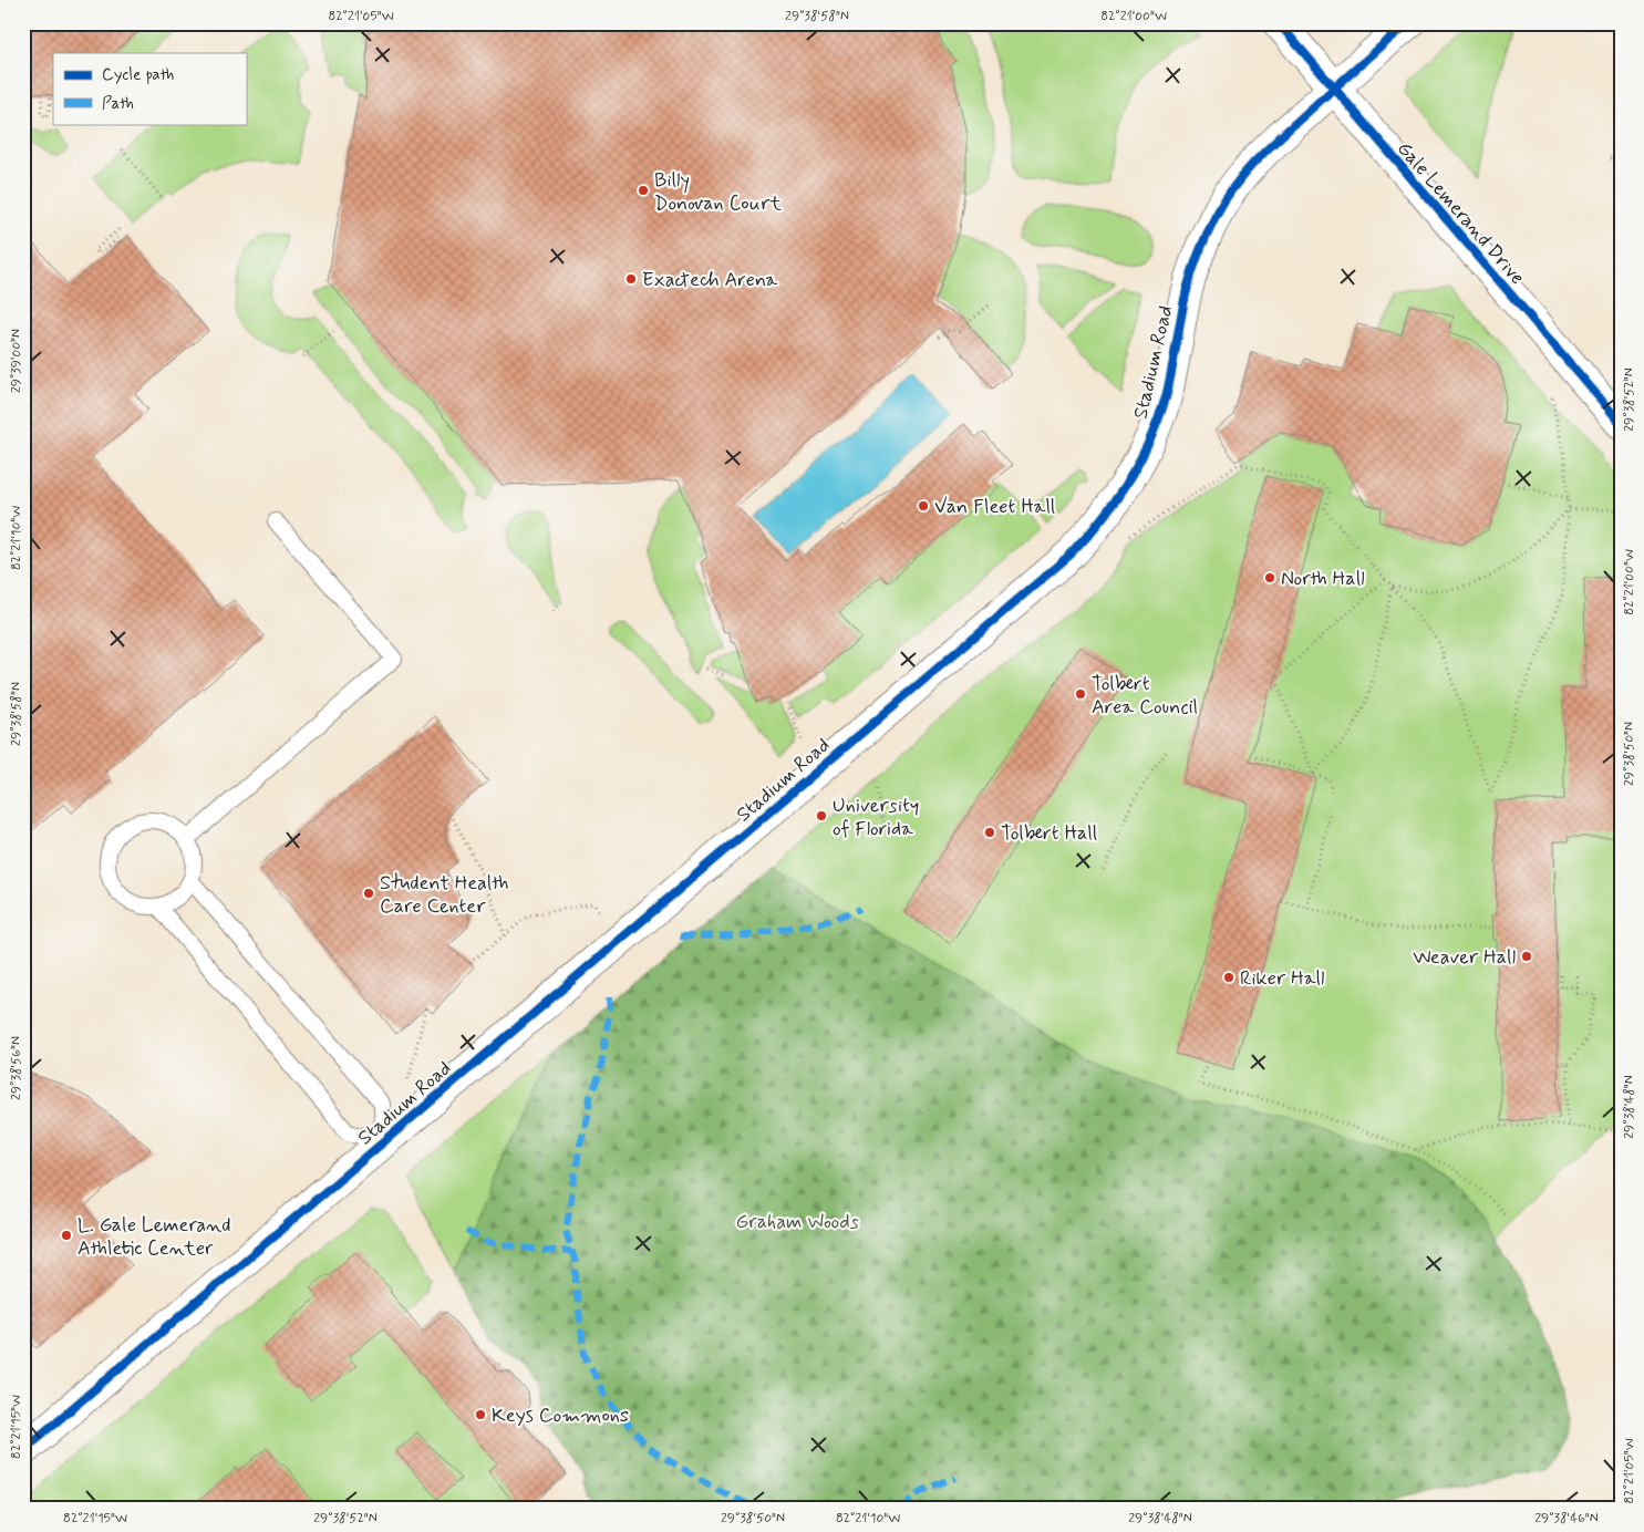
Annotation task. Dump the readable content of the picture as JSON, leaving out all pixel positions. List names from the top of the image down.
{
  "streets": {
    "street": ["Gale Lemerand Drive", "Stadium Road"]
  },
  "crossings": [
    ["Gale Lemerand Drive", "Stadium Road"]
  ],
  "parks": ["Graham Woods"],
  "places": [
    "Billy Donovan Court",
    "Exactech Arena",
    "Van Fleet Hall",
    "North Hall",
    "Tolbert Area Council",
    "University of Florida",
    "Tolbert Hall",
    "Student Health Care Center",
    "Weaver Hall",
    "Riker Hall",
    "L. Gale Lemerand Athletic Center",
    "Keys Commons"
  ],
  "legend": ["Cycle path", "Path"],
  "coordinates": [
    "82°21'05\"W",
    "29°38'58\"N",
    "82°21'00\"W",
    "29°39'00\"N",
    "29°38'52\"N",
    "82°21'10\"W",
    "29°38'50\"N",
    "29°38'56\"N",
    "29°38'48\"N",
    "82°21'15\"W",
    "29°38'46\"N"
  ]
}
